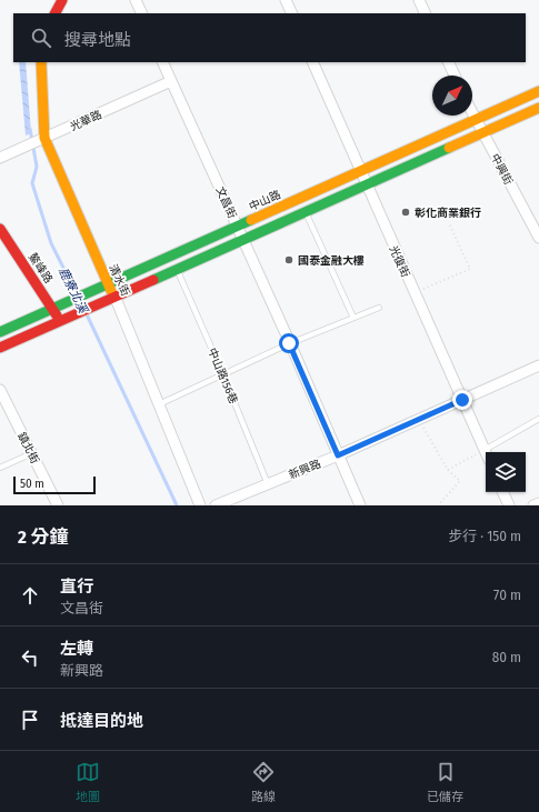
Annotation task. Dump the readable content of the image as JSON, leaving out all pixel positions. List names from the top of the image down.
{
  "streets": {
    "street": [
      "光華路",
      "中興街",
      "中山路",
      "文昌街",
      "光復街",
      "鰲峰路",
      "清水街",
      "鎮北街",
      "新興路"
    ],
    "lane": ["中山路156巷"]
  },
  "crossings": [
    ["光華路", "文昌街"],
    ["光華路", "清水街"],
    ["中興街", "中山路"],
    ["中山路", "文昌街"],
    ["中山路", "光復街"],
    ["中山路", "鰲峰路"],
    ["中山路", "清水街"],
    ["文昌街", "新興路"],
    ["光復街", "新興路"],
    ["中山路156巷", "新興路"]
  ],
  "water": ["鹿寮北溪"],
  "places": ["彰化商業銀行", "國泰金融大樓"],
  "scale_bar": "50 m",
  "north": "top right",
  "page": {
    "search": "搜尋地點",
    "scale": "50 m",
    "heading": ["2 分鐘", "步行 · 150 m"],
    "list": [
      ["直行", "文昌街", "70 m"],
      ["左轉", "新興路", "80 m"],
      "抵達目的地"
    ],
    "nav": ["地圖", "路線", "已儲存"]
  }
}
